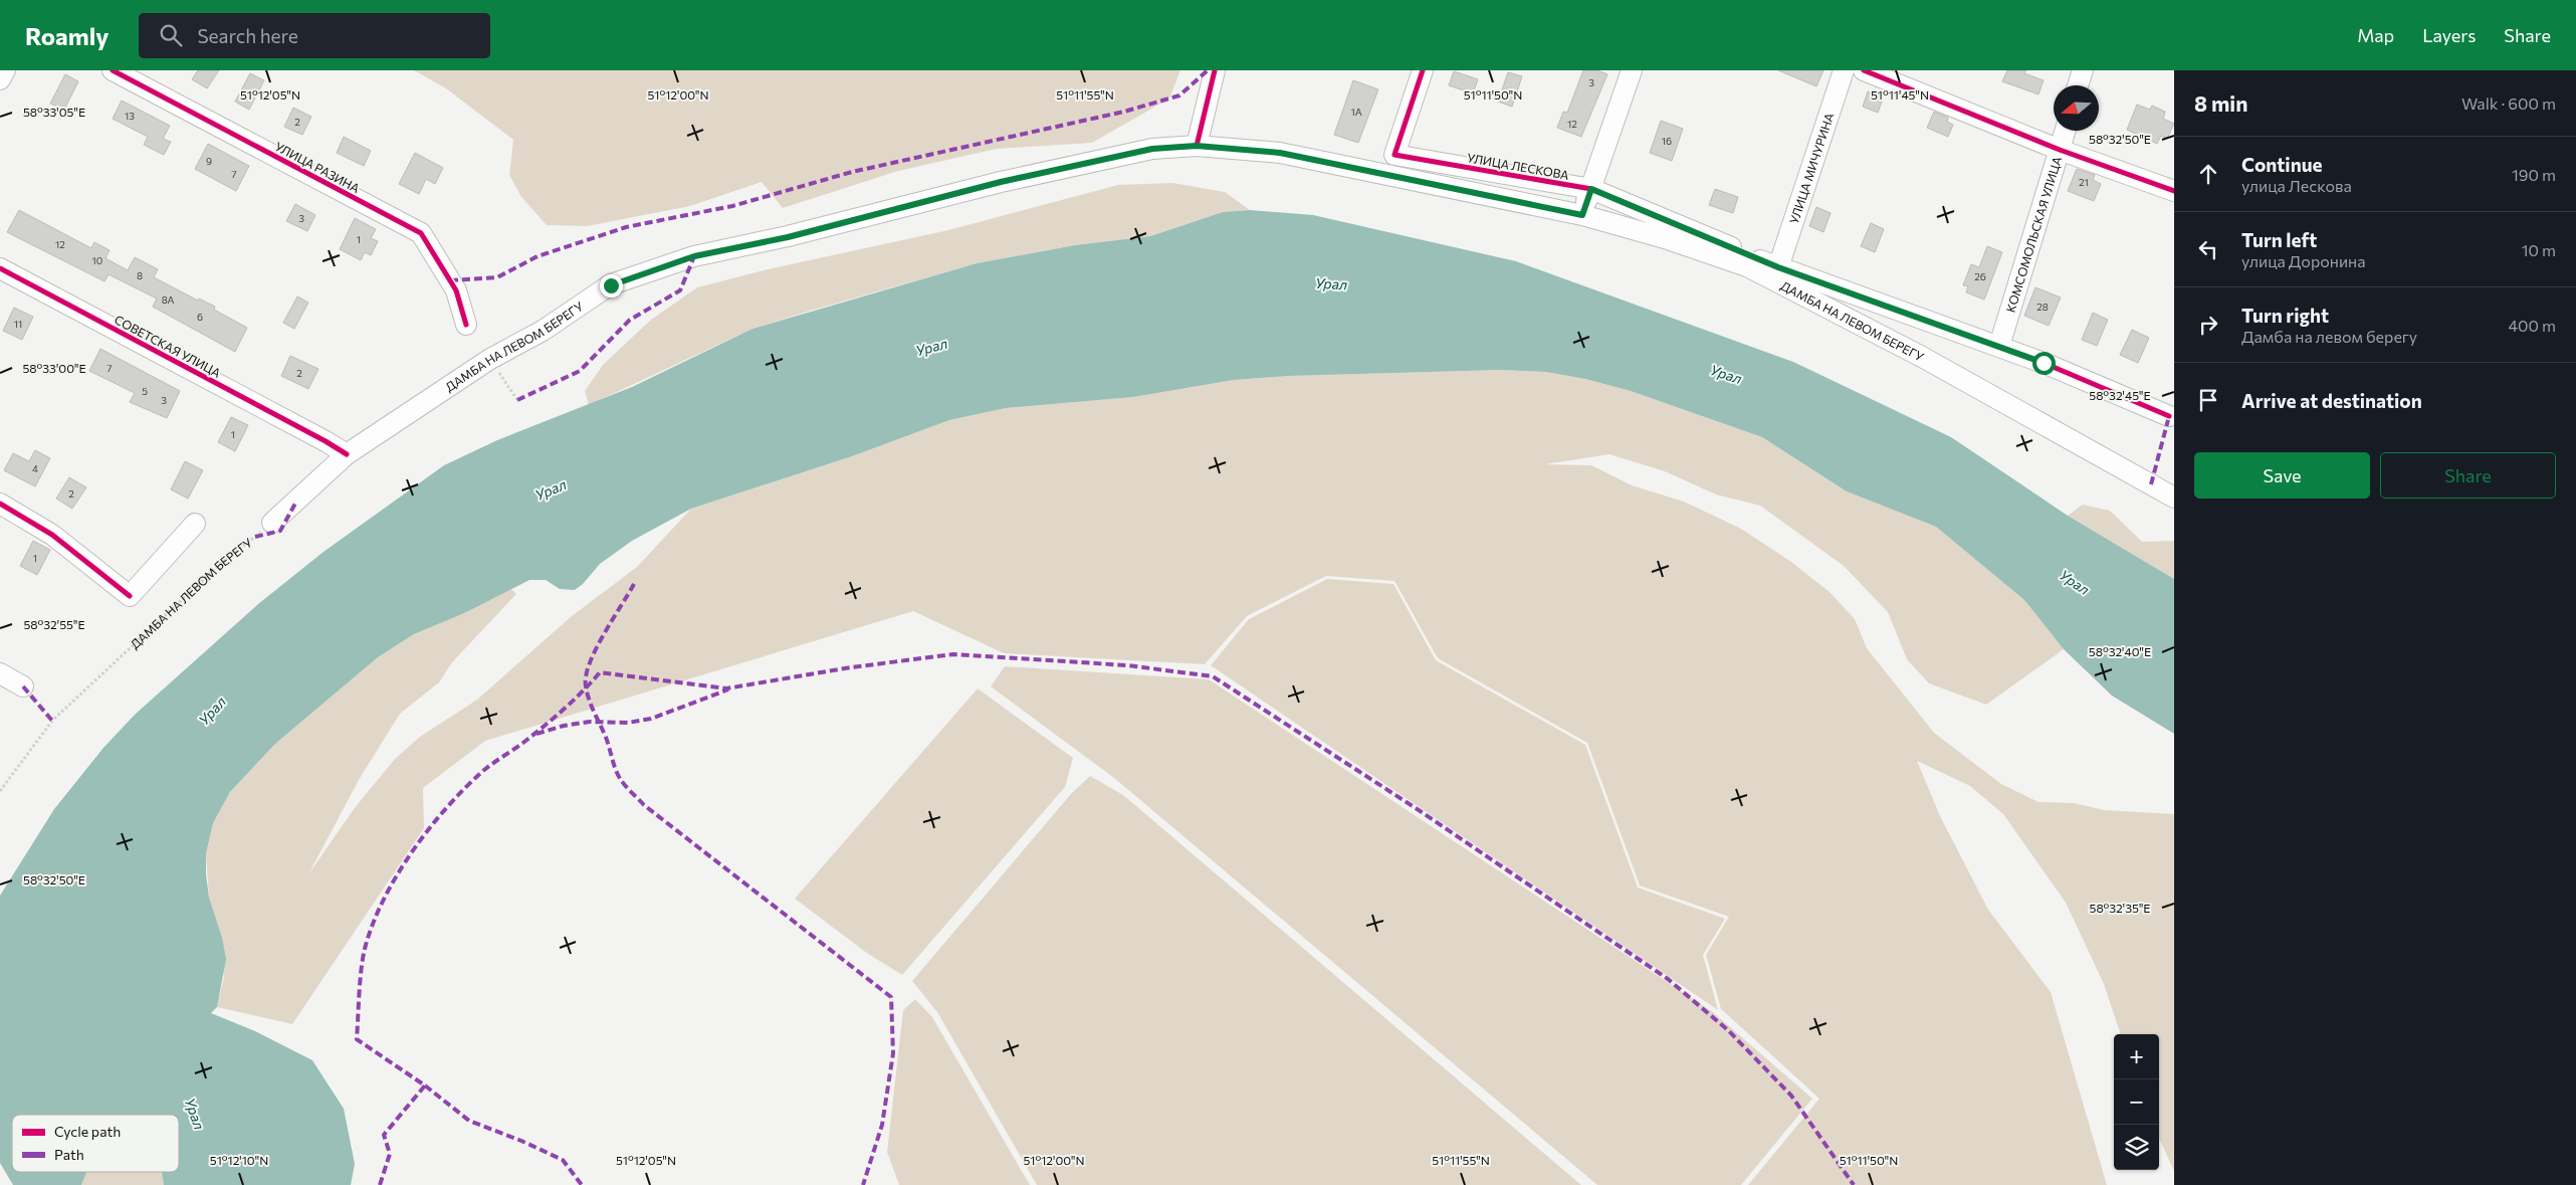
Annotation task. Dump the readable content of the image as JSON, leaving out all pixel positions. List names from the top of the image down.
{
  "streets": {
    "street": [
      "УЛИЦА ЛЕСКОВА",
      "УЛИЦА РАЗИНА",
      "УЛИЦА МИЧУРИНА",
      "КОМСОМОЛЬСКАЯ УЛИЦА",
      "ДАМБА НА ЛЕВОМ БЕРЕГУ",
      "СОВЕТСКАЯ УЛИЦА"
    ]
  },
  "crossings": [
    ["УЛИЦА ЛЕСКОВА", "УЛИЦА МИЧУРИНА"],
    ["УЛИЦА ЛЕСКОВА", "КОМСОМОЛЬСКАЯ УЛИЦА"],
    ["ДАМБА НА ЛЕВОМ БЕРЕГУ", "СОВЕТСКАЯ УЛИЦА"]
  ],
  "water": ["Урал"],
  "house_numbers": [
    "3",
    "1А",
    "13",
    "2",
    "12",
    "16",
    "9",
    "7",
    "21",
    "3",
    "1",
    "12",
    "10",
    "8",
    "26",
    "8А",
    "28",
    "6",
    "11",
    "7",
    "2",
    "5",
    "3",
    "1",
    "4",
    "2",
    "1"
  ],
  "legend": ["Cycle path", "Path"],
  "north": "left",
  "page": {
    "header": "Roamly",
    "search": "Search here",
    "nav": ["Map", "Layers", "Share"],
    "heading": ["8 min", "Walk · 600 m"],
    "list": [
      ["Continue", "улица Лескова", "190 m"],
      ["Turn left", "улица Доронина", "10 m"],
      ["Turn right", "Дамба на левом берегу", "400 m"],
      "Arrive at destination"
    ],
    "buttons": ["Save", "Share"],
    "map_buttons": ["+", "−"]
  },
  "coordinates": [
    "51°12'05\"N",
    "51°12'00\"N",
    "51°11'55\"N",
    "51°11'50\"N",
    "51°11'45\"N",
    "58°33'05\"E",
    "58°32'50\"E",
    "58°33'00\"E",
    "58°32'45\"E",
    "58°32'55\"E",
    "58°32'40\"E",
    "58°32'35\"E",
    "51°12'10\"N"
  ]
}
